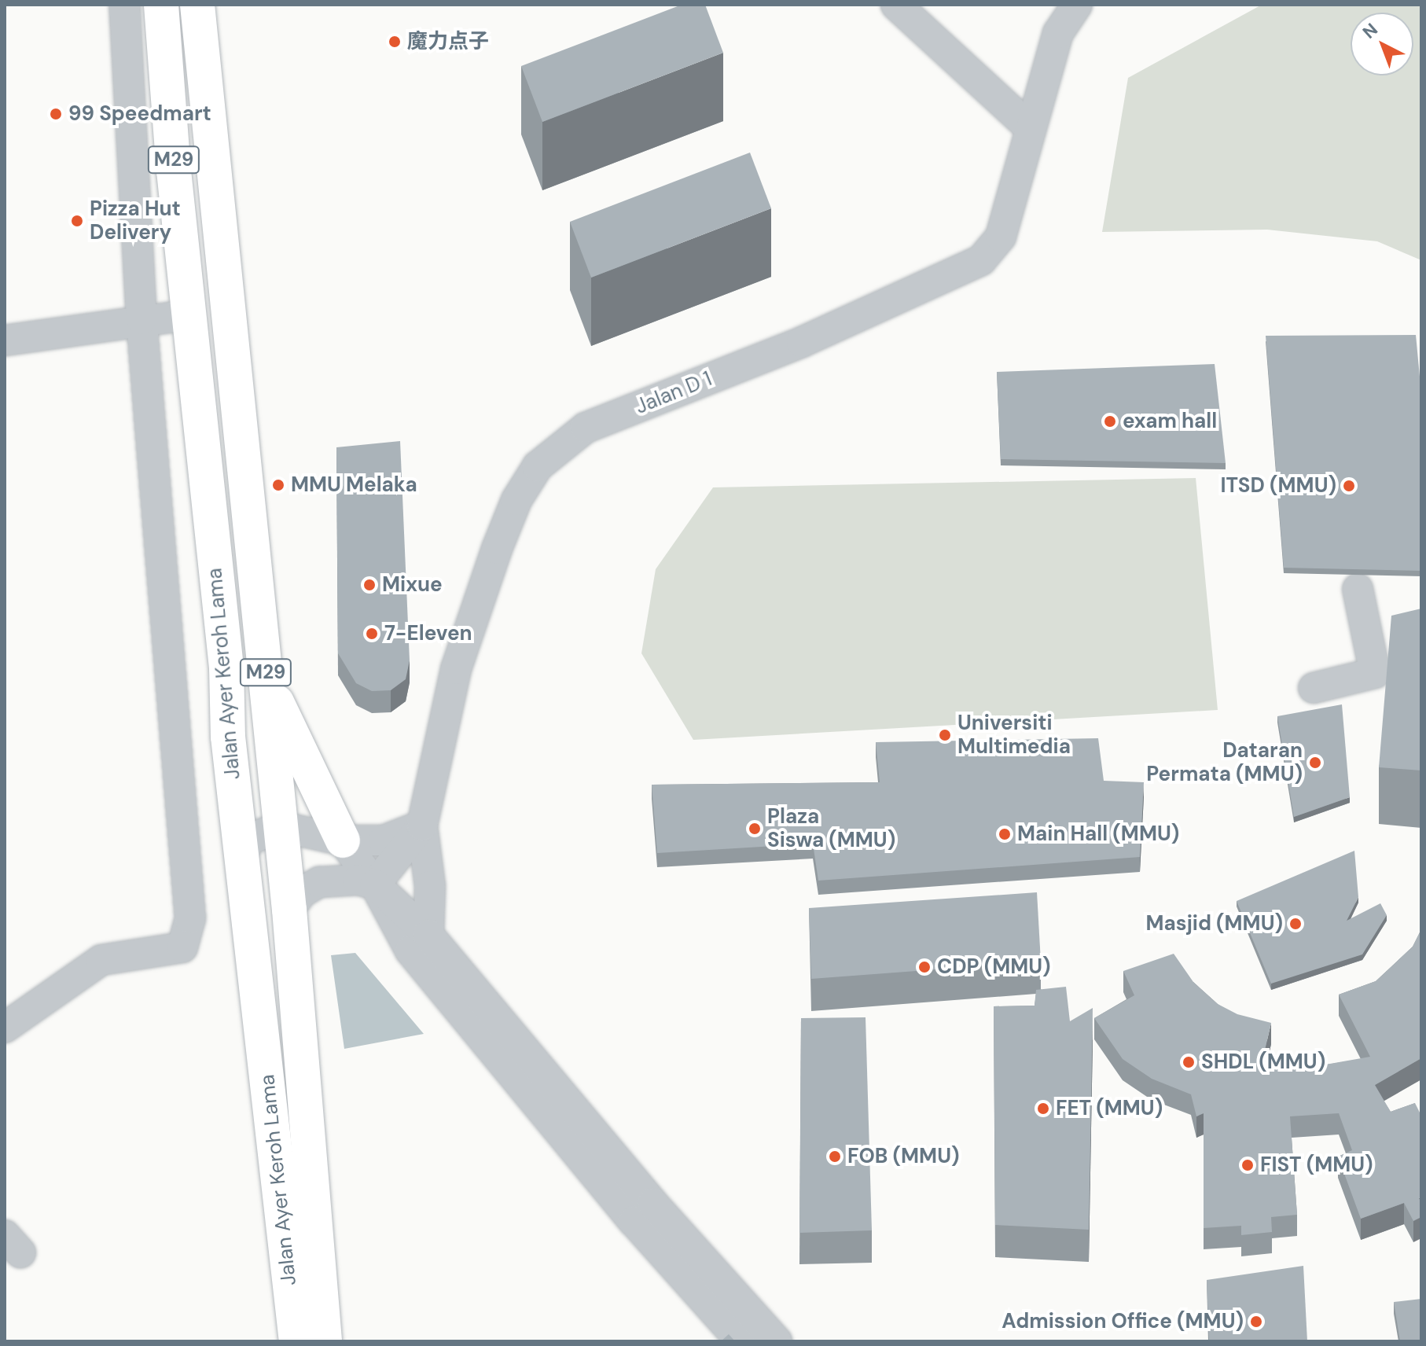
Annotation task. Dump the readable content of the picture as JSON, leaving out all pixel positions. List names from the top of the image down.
{
  "streets": {
    "main road": ["M29", "Jalan Ayer Keroh Lama"],
    "street": ["Jalan D 1"]
  },
  "places": [
    "魔力点子",
    "99 Speedmart",
    "Pizza Hut Delivery",
    "exam hall",
    "MMU Melaka",
    "ITSD (MMU)",
    "Mixue",
    "7-Eleven",
    "Universiti Multimedia",
    "Dataran Permata (MMU)",
    "Plaza Siswa (MMU)",
    "Main Hall (MMU)",
    "Masjid (MMU)",
    "CDP (MMU)",
    "SHDL (MMU)",
    "FET (MMU)",
    "FOB (MMU)",
    "FIST (MMU)",
    "Admission Office (MMU)"
  ],
  "north": "top left"
}
